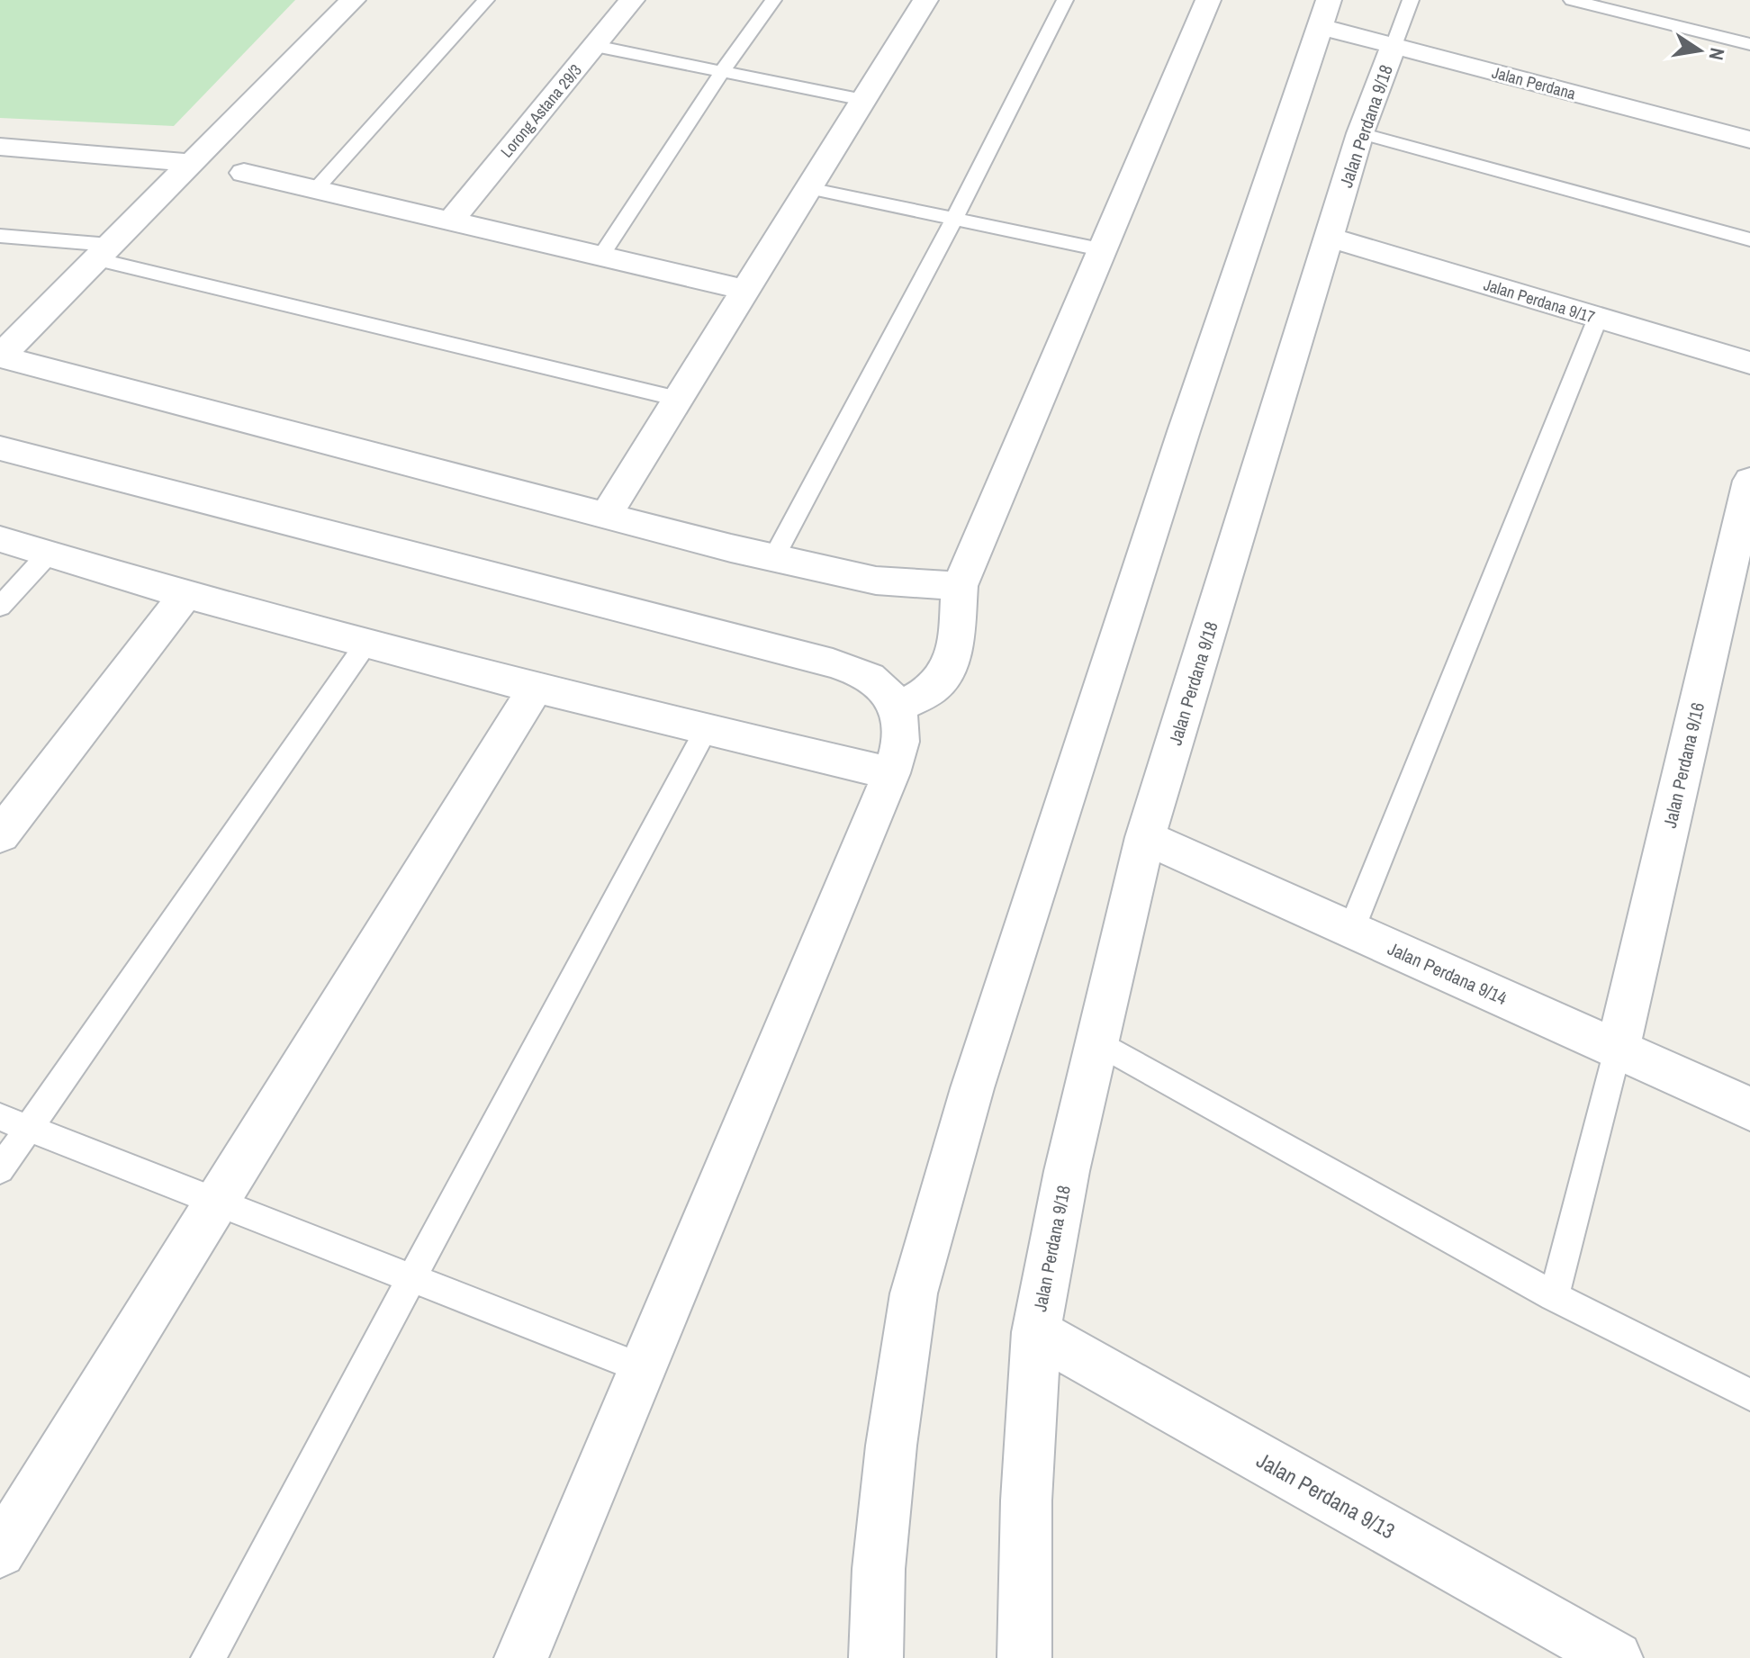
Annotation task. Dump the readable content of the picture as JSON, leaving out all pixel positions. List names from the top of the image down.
{
  "streets": {
    "street": [
      "Jalan Perdana",
      "Lorong Astana 29/3",
      "Jalan Perdana 9/18",
      "Jalan Perdana 9/17",
      "Jalan Perdana 9/16",
      "Jalan Perdana 9/14",
      "Jalan Perdana 9/13"
    ]
  },
  "crossings": [
    ["Jalan Perdana", "Jalan Perdana 9/18"],
    ["Jalan Perdana 9/18", "Jalan Perdana 9/17"],
    ["Jalan Perdana 9/18", "Jalan Perdana 9/14"],
    ["Jalan Perdana 9/18", "Jalan Perdana 9/13"],
    ["Jalan Perdana 9/16", "Jalan Perdana 9/14"]
  ],
  "north": "right"
}
